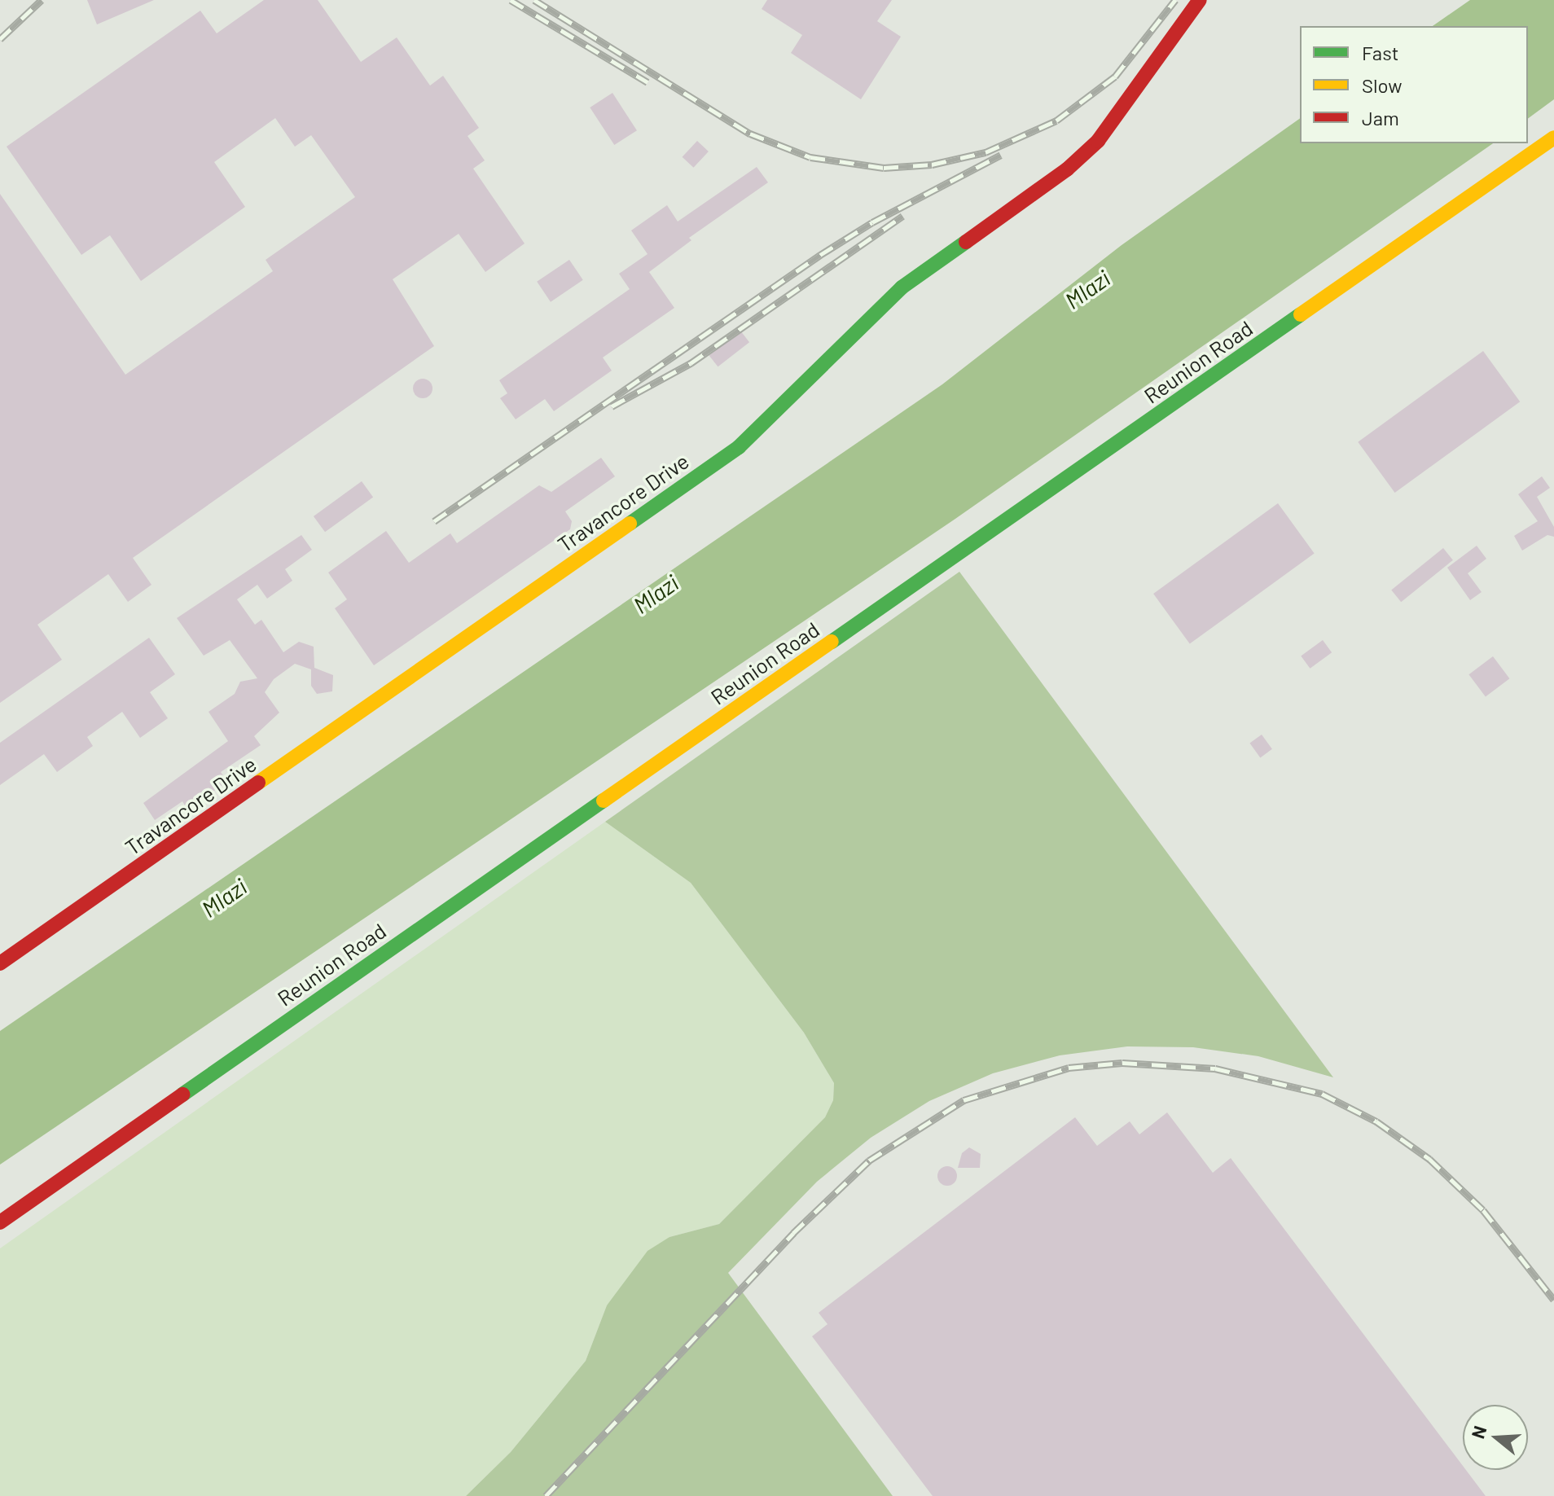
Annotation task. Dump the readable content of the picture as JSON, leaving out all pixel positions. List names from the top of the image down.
{
  "streets": {
    "street": ["Reunion Road", "Travancore Drive"]
  },
  "water": ["Mlazi"],
  "legend": ["Fast", "Slow", "Jam"],
  "north": "left"
}
